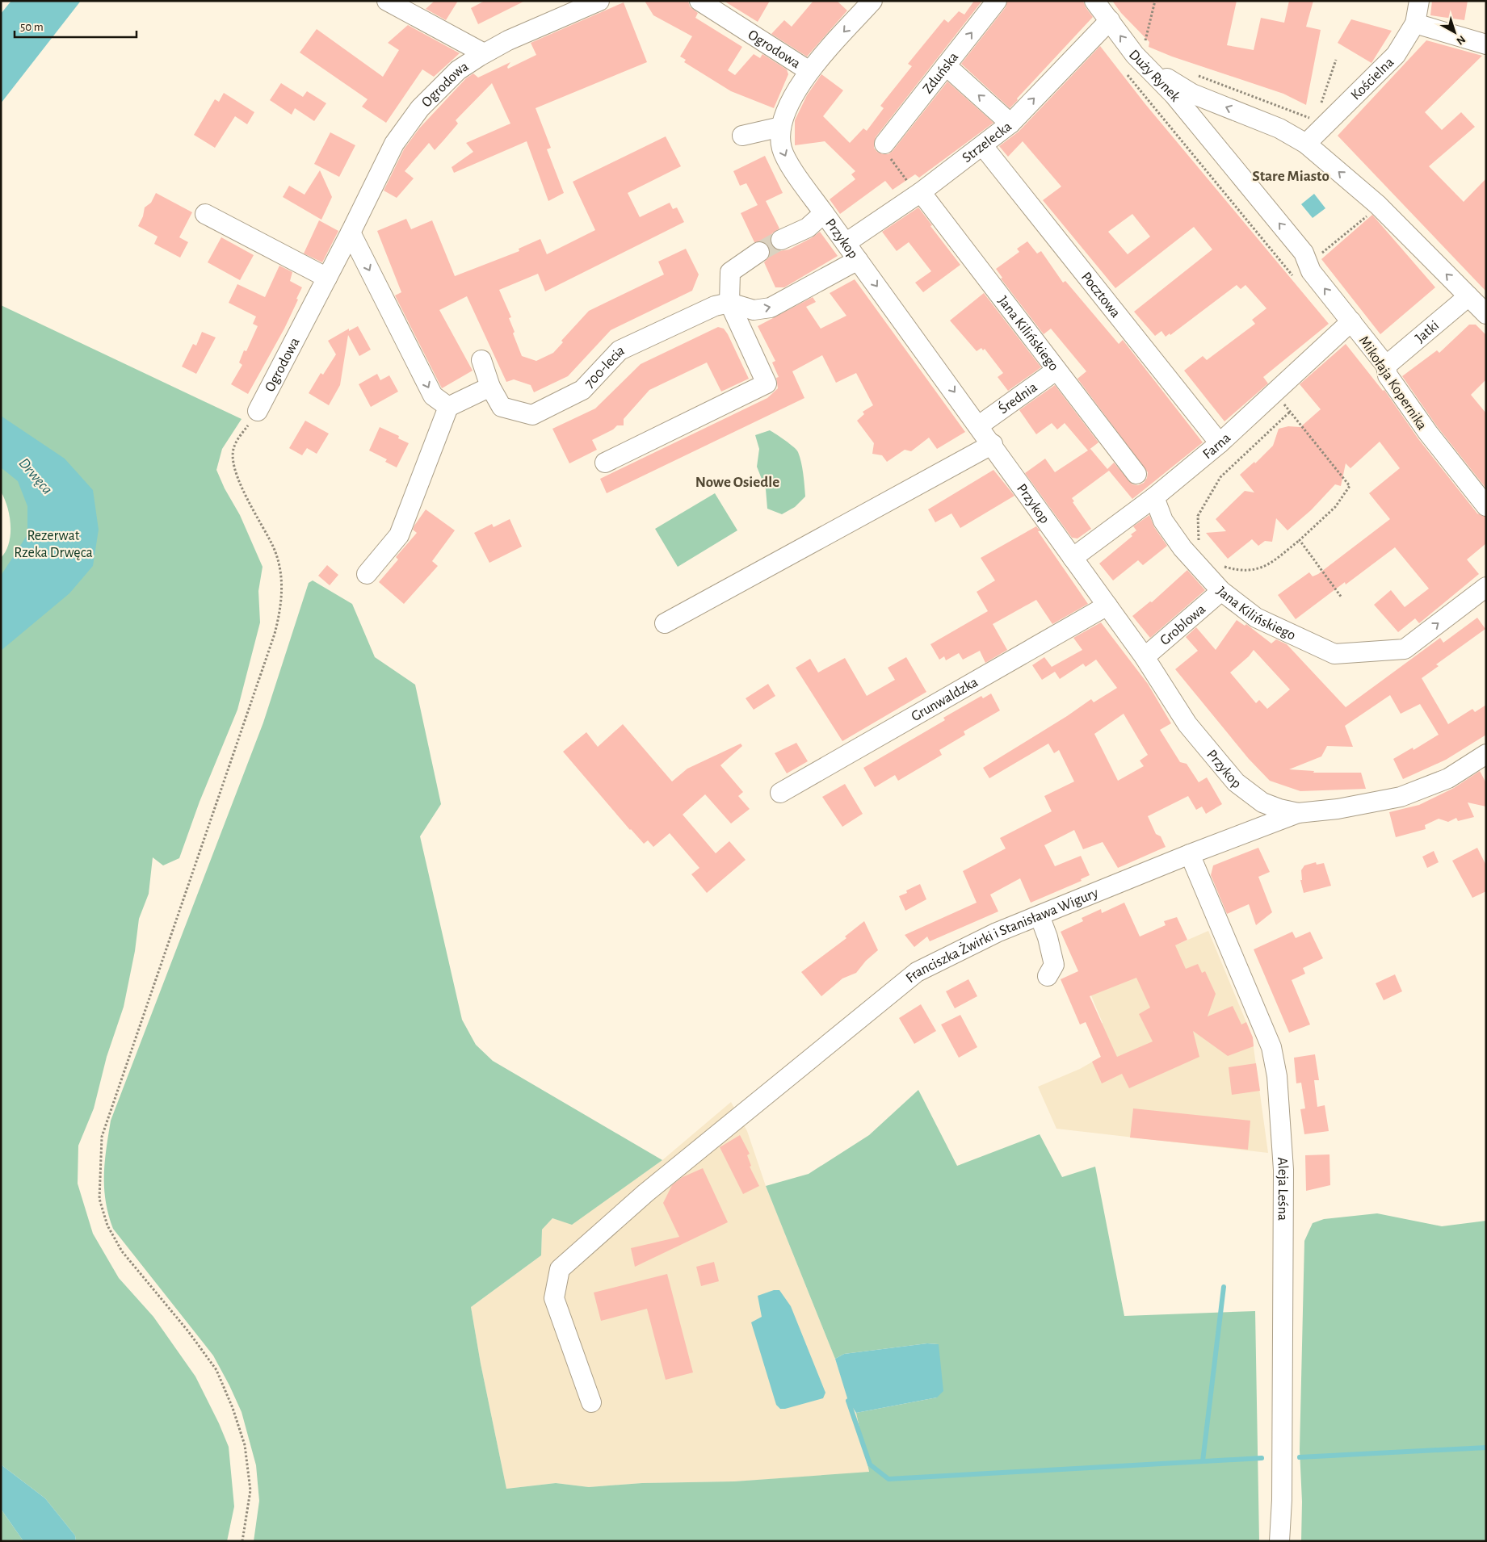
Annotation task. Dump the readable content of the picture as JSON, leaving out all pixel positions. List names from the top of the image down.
{
  "streets": {
    "street": [
      "Ogrodowa",
      "Zduńska",
      "Kościelna",
      "Duży Rynek",
      "Strzelecka",
      "Przykop",
      "Pocztowa",
      "Jatki",
      "Jana Kilińskiego",
      "700-lecia",
      "Mikołaja Kopernika",
      "Średnia",
      "Farna",
      "Groblowa",
      "Grunwaldzka",
      "Franciszka Żwirki i Stanisława Wigury",
      "Aleja Leśna"
    ]
  },
  "crossings": [
    ["Ogrodowa", "Przykop"],
    ["Kościelna", "Duży Rynek"],
    ["Duży Rynek", "Jatki"],
    ["Duży Rynek", "Mikołaja Kopernika"],
    ["Strzelecka", "Przykop"],
    ["Strzelecka", "Pocztowa"],
    ["Strzelecka", "Jana Kilińskiego"],
    ["Przykop", "Średnia"],
    ["Przykop", "Farna"],
    ["Przykop", "Groblowa"],
    ["Przykop", "Grunwaldzka"],
    ["Przykop", "Franciszka Żwirki i Stanisława Wigury"],
    ["Pocztowa", "Farna"],
    ["Jatki", "Mikołaja Kopernika"],
    ["Jana Kilińskiego", "Średnia"],
    ["Jana Kilińskiego", "Farna"],
    ["Jana Kilińskiego", "Groblowa"],
    ["Mikołaja Kopernika", "Farna"],
    ["Franciszka Żwirki i Stanisława Wigury", "Aleja Leśna"]
  ],
  "one_way": ["Zduńska", "Duży Rynek", "Strzelecka"],
  "districts": ["Stare Miasto", "Nowe Osiedle"],
  "water": ["Drwęca"],
  "parks": ["Rezerwat Rzeka Drwęca"],
  "scale_bar": "50 m",
  "north": "bottom right"
}
